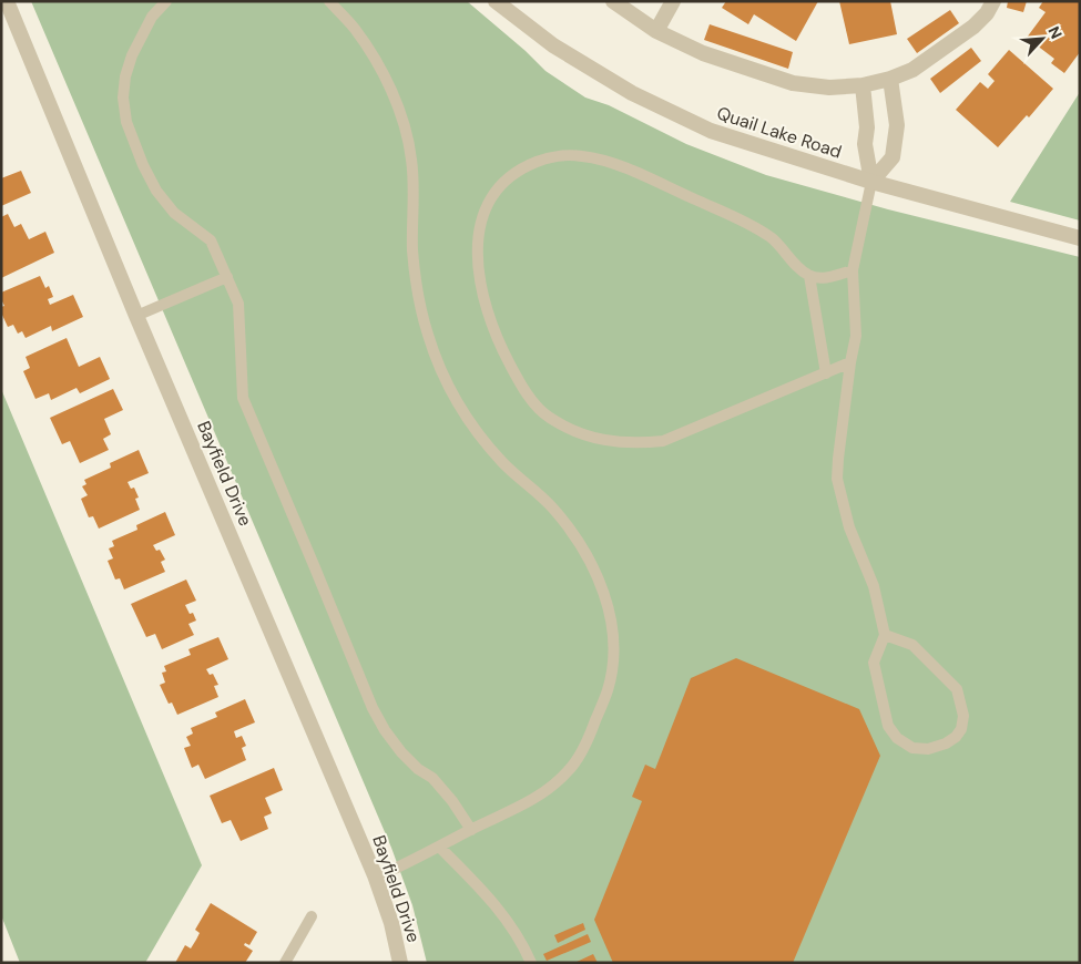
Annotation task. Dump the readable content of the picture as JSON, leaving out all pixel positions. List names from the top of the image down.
{
  "streets": {
    "street": ["Quail Lake Road", "Bayfield Drive"]
  },
  "north": "top right"
}
